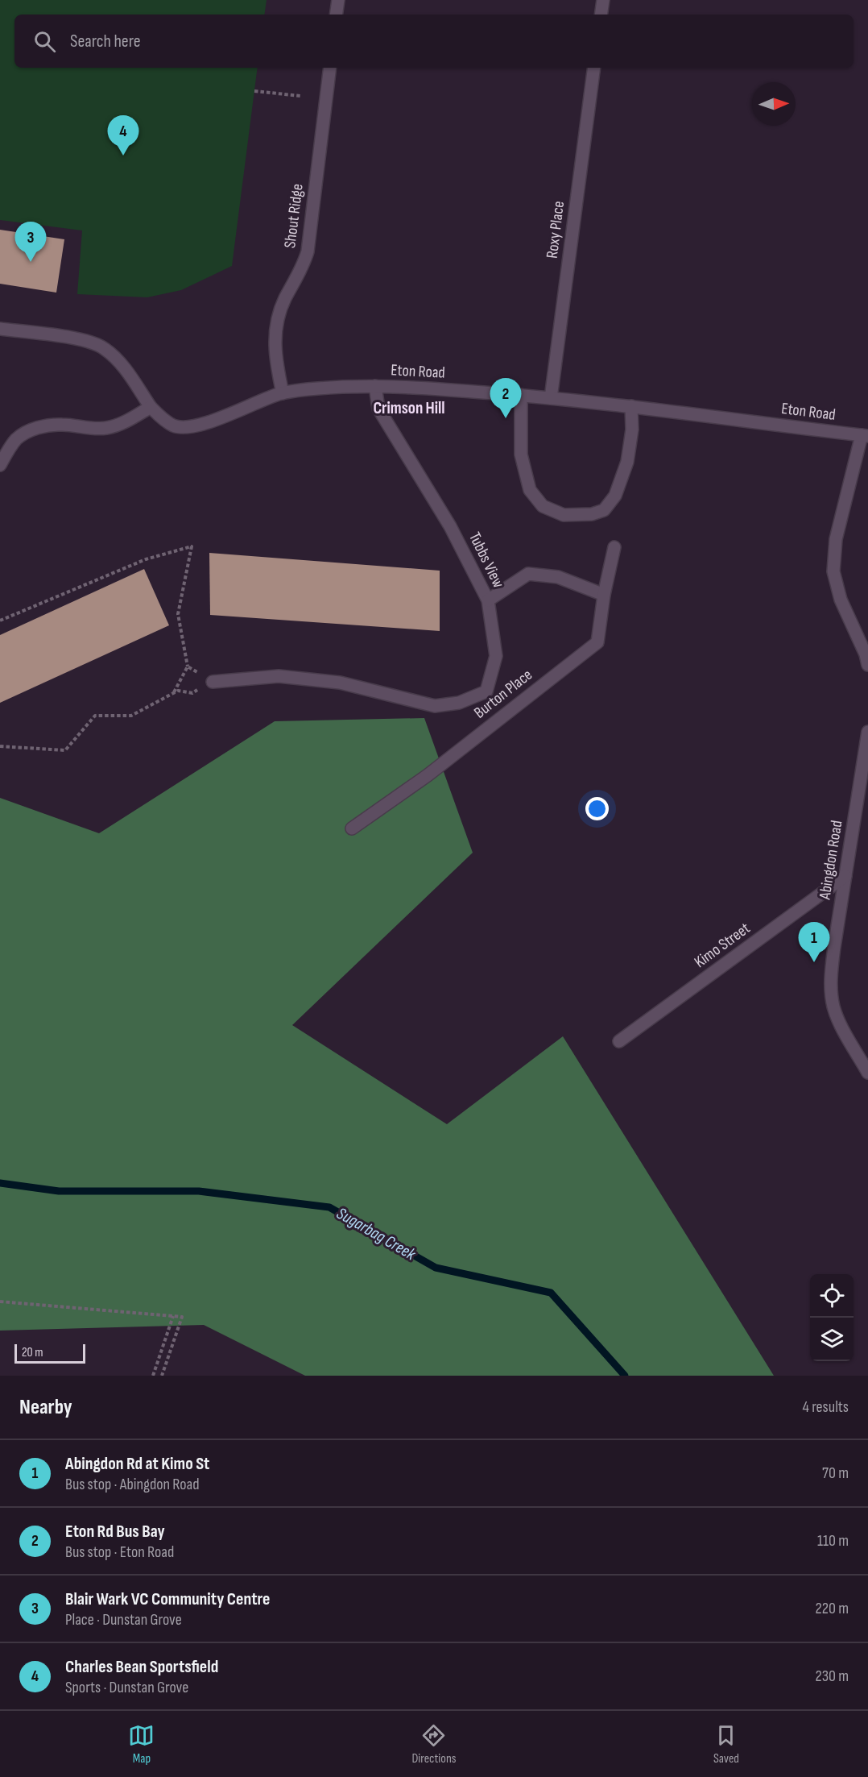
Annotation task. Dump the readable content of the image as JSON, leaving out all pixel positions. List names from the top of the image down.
{
  "streets": {
    "street": [
      "Shout Ridge",
      "Roxy Place",
      "Eton Road",
      "Tubbs View",
      "Burton Place",
      "Abingdon Road",
      "Kimo Street"
    ]
  },
  "crossings": [
    ["Shout Ridge", "Eton Road"],
    ["Roxy Place", "Eton Road"],
    ["Eton Road", "Tubbs View"],
    ["Abingdon Road", "Kimo Street"]
  ],
  "districts": ["Crimson Hill"],
  "water": ["Sugarbag Creek"],
  "scale_bar": "20 m",
  "north": "right",
  "page": {
    "search": "Search here",
    "pins": [
      "4",
      "3",
      "2",
      "1"
    ],
    "scale": "20 m",
    "heading": ["Nearby", "4 results"],
    "list": [
      {
        "mark": "1",
        "name": "Abingdon Rd at Kimo St",
        "note": "Bus stop · Abingdon Road",
        "value": "70 m"
      },
      {
        "mark": "2",
        "name": "Eton Rd Bus Bay",
        "note": "Bus stop · Eton Road",
        "value": "110 m"
      },
      {
        "mark": "3",
        "name": "Blair Wark VC Community Centre",
        "note": "Place · Dunstan Grove",
        "value": "220 m"
      },
      {
        "mark": "4",
        "name": "Charles Bean Sportsfield",
        "note": "Sports · Dunstan Grove",
        "value": "230 m"
      }
    ],
    "nav": ["Map", "Directions", "Saved"]
  }
}
